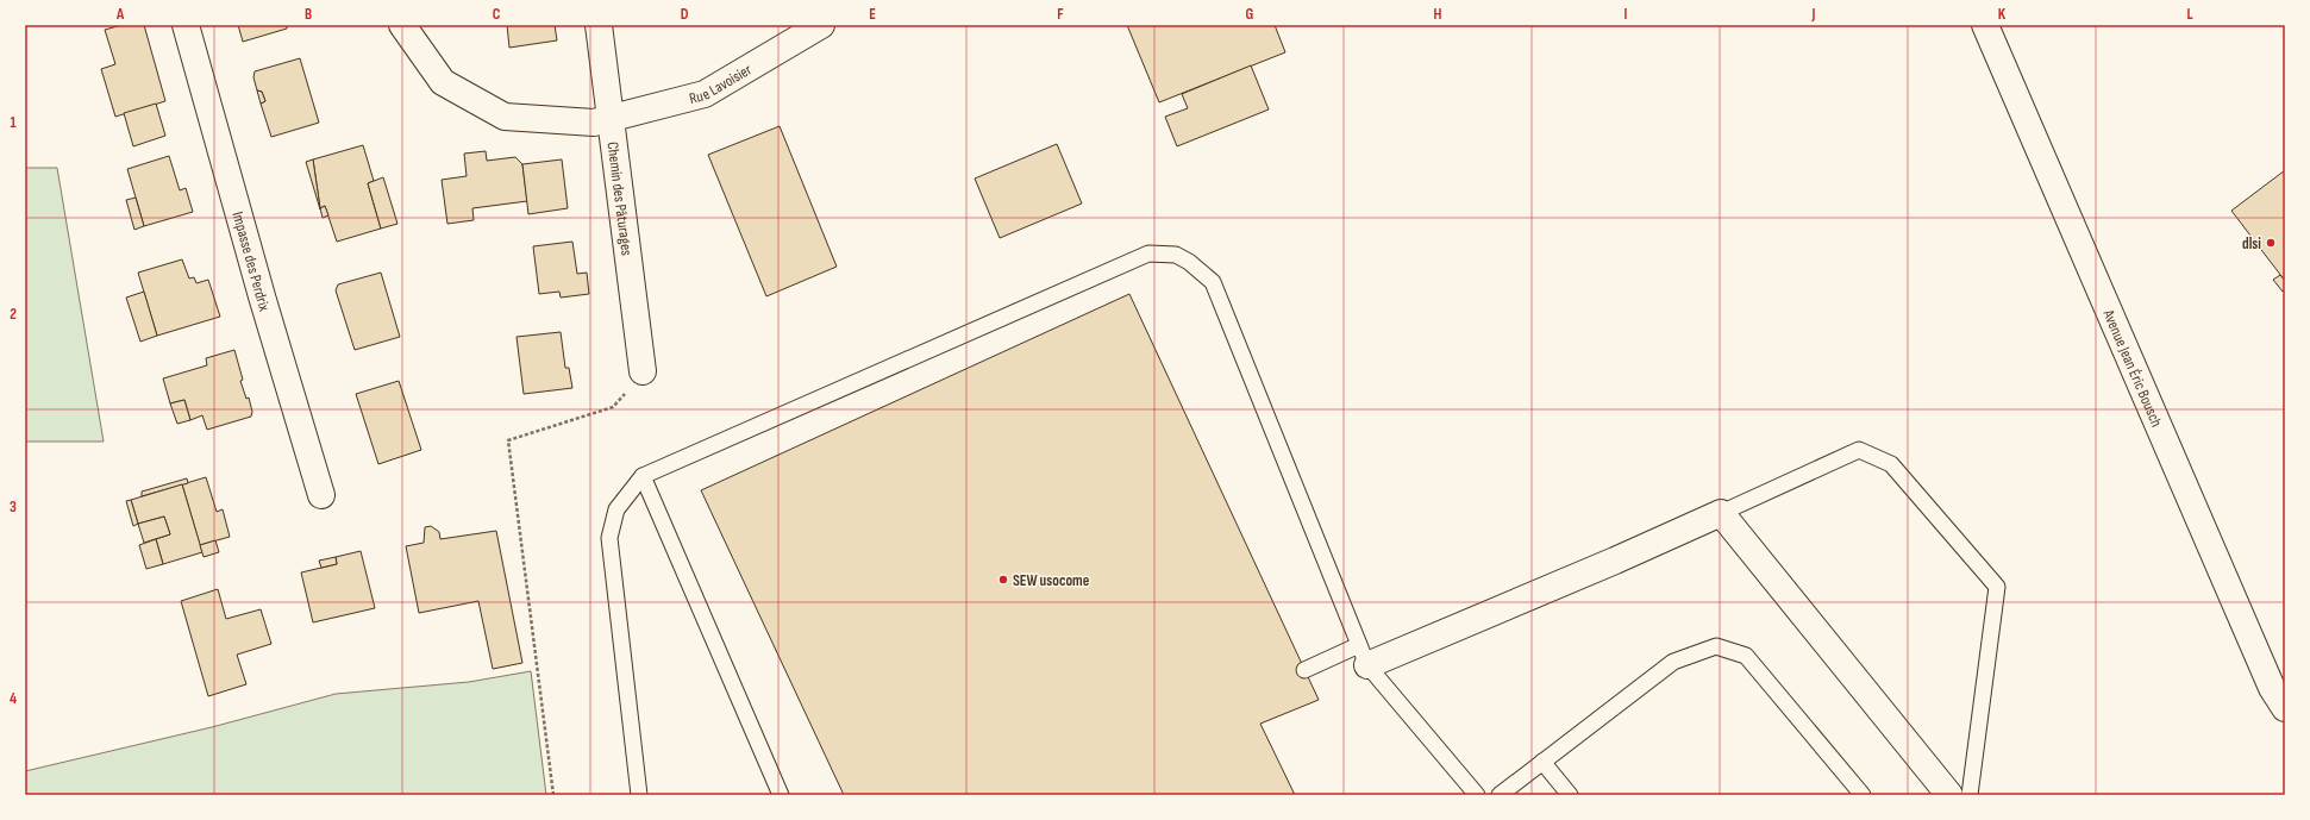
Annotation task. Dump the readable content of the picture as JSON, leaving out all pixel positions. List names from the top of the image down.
{
  "streets": {
    "street": [
      "Rue Lavoisier",
      "Chemin des Pâturages",
      "Impasse des Perdrix",
      "Avenue Jean Éric Bousch"
    ]
  },
  "crossings": [
    ["Rue Lavoisier", "Chemin des Pâturages"]
  ],
  "places": ["dlsi", "SEW usocome"],
  "grid": {
    "columns": [
      "A",
      "B",
      "C",
      "D",
      "E",
      "F",
      "G",
      "H",
      "I",
      "J",
      "K",
      "L"
    ],
    "rows": [
      "1",
      "2",
      "3",
      "4"
    ]
  }
}
